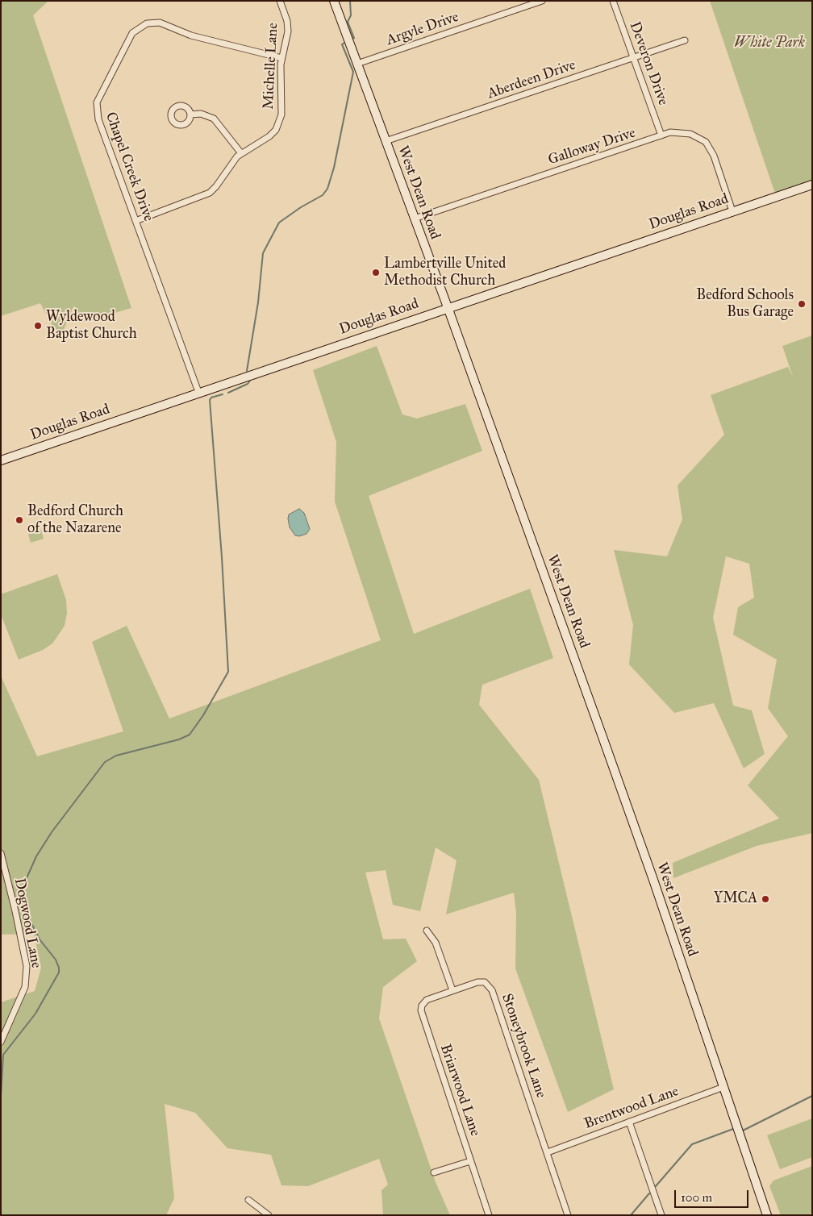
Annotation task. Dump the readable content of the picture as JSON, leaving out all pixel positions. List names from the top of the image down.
{
  "streets": {
    "street": [
      "Argyle Drive",
      "Deveron Drive",
      "Michelle Lane",
      "Aberdeen Drive",
      "Galloway Drive",
      "Chapel Creek Drive",
      "West Dean Road",
      "Douglas Road",
      "Dogwood Lane",
      "Stoneybrook Lane",
      "Briarwood Lane",
      "Brentwood Lane"
    ]
  },
  "crossings": [
    ["Argyle Drive", "West Dean Road"],
    ["Deveron Drive", "Aberdeen Drive"],
    ["Deveron Drive", "Galloway Drive"],
    ["Michelle Lane", "Chapel Creek Drive"],
    ["Aberdeen Drive", "West Dean Road"],
    ["Galloway Drive", "West Dean Road"],
    ["Galloway Drive", "Douglas Road"],
    ["Chapel Creek Drive", "Douglas Road"],
    ["West Dean Road", "Douglas Road"],
    ["West Dean Road", "Brentwood Lane"],
    ["Stoneybrook Lane", "Briarwood Lane"],
    ["Stoneybrook Lane", "Brentwood Lane"]
  ],
  "parks": ["White Park"],
  "places": [
    "Lambertville United Methodist Church",
    "Bedford Schools Bus Garage",
    "Wyldewood Baptist Church",
    "Bedford Church of the Nazarene",
    "YMCA"
  ],
  "scale_bar": "100 m"
}
